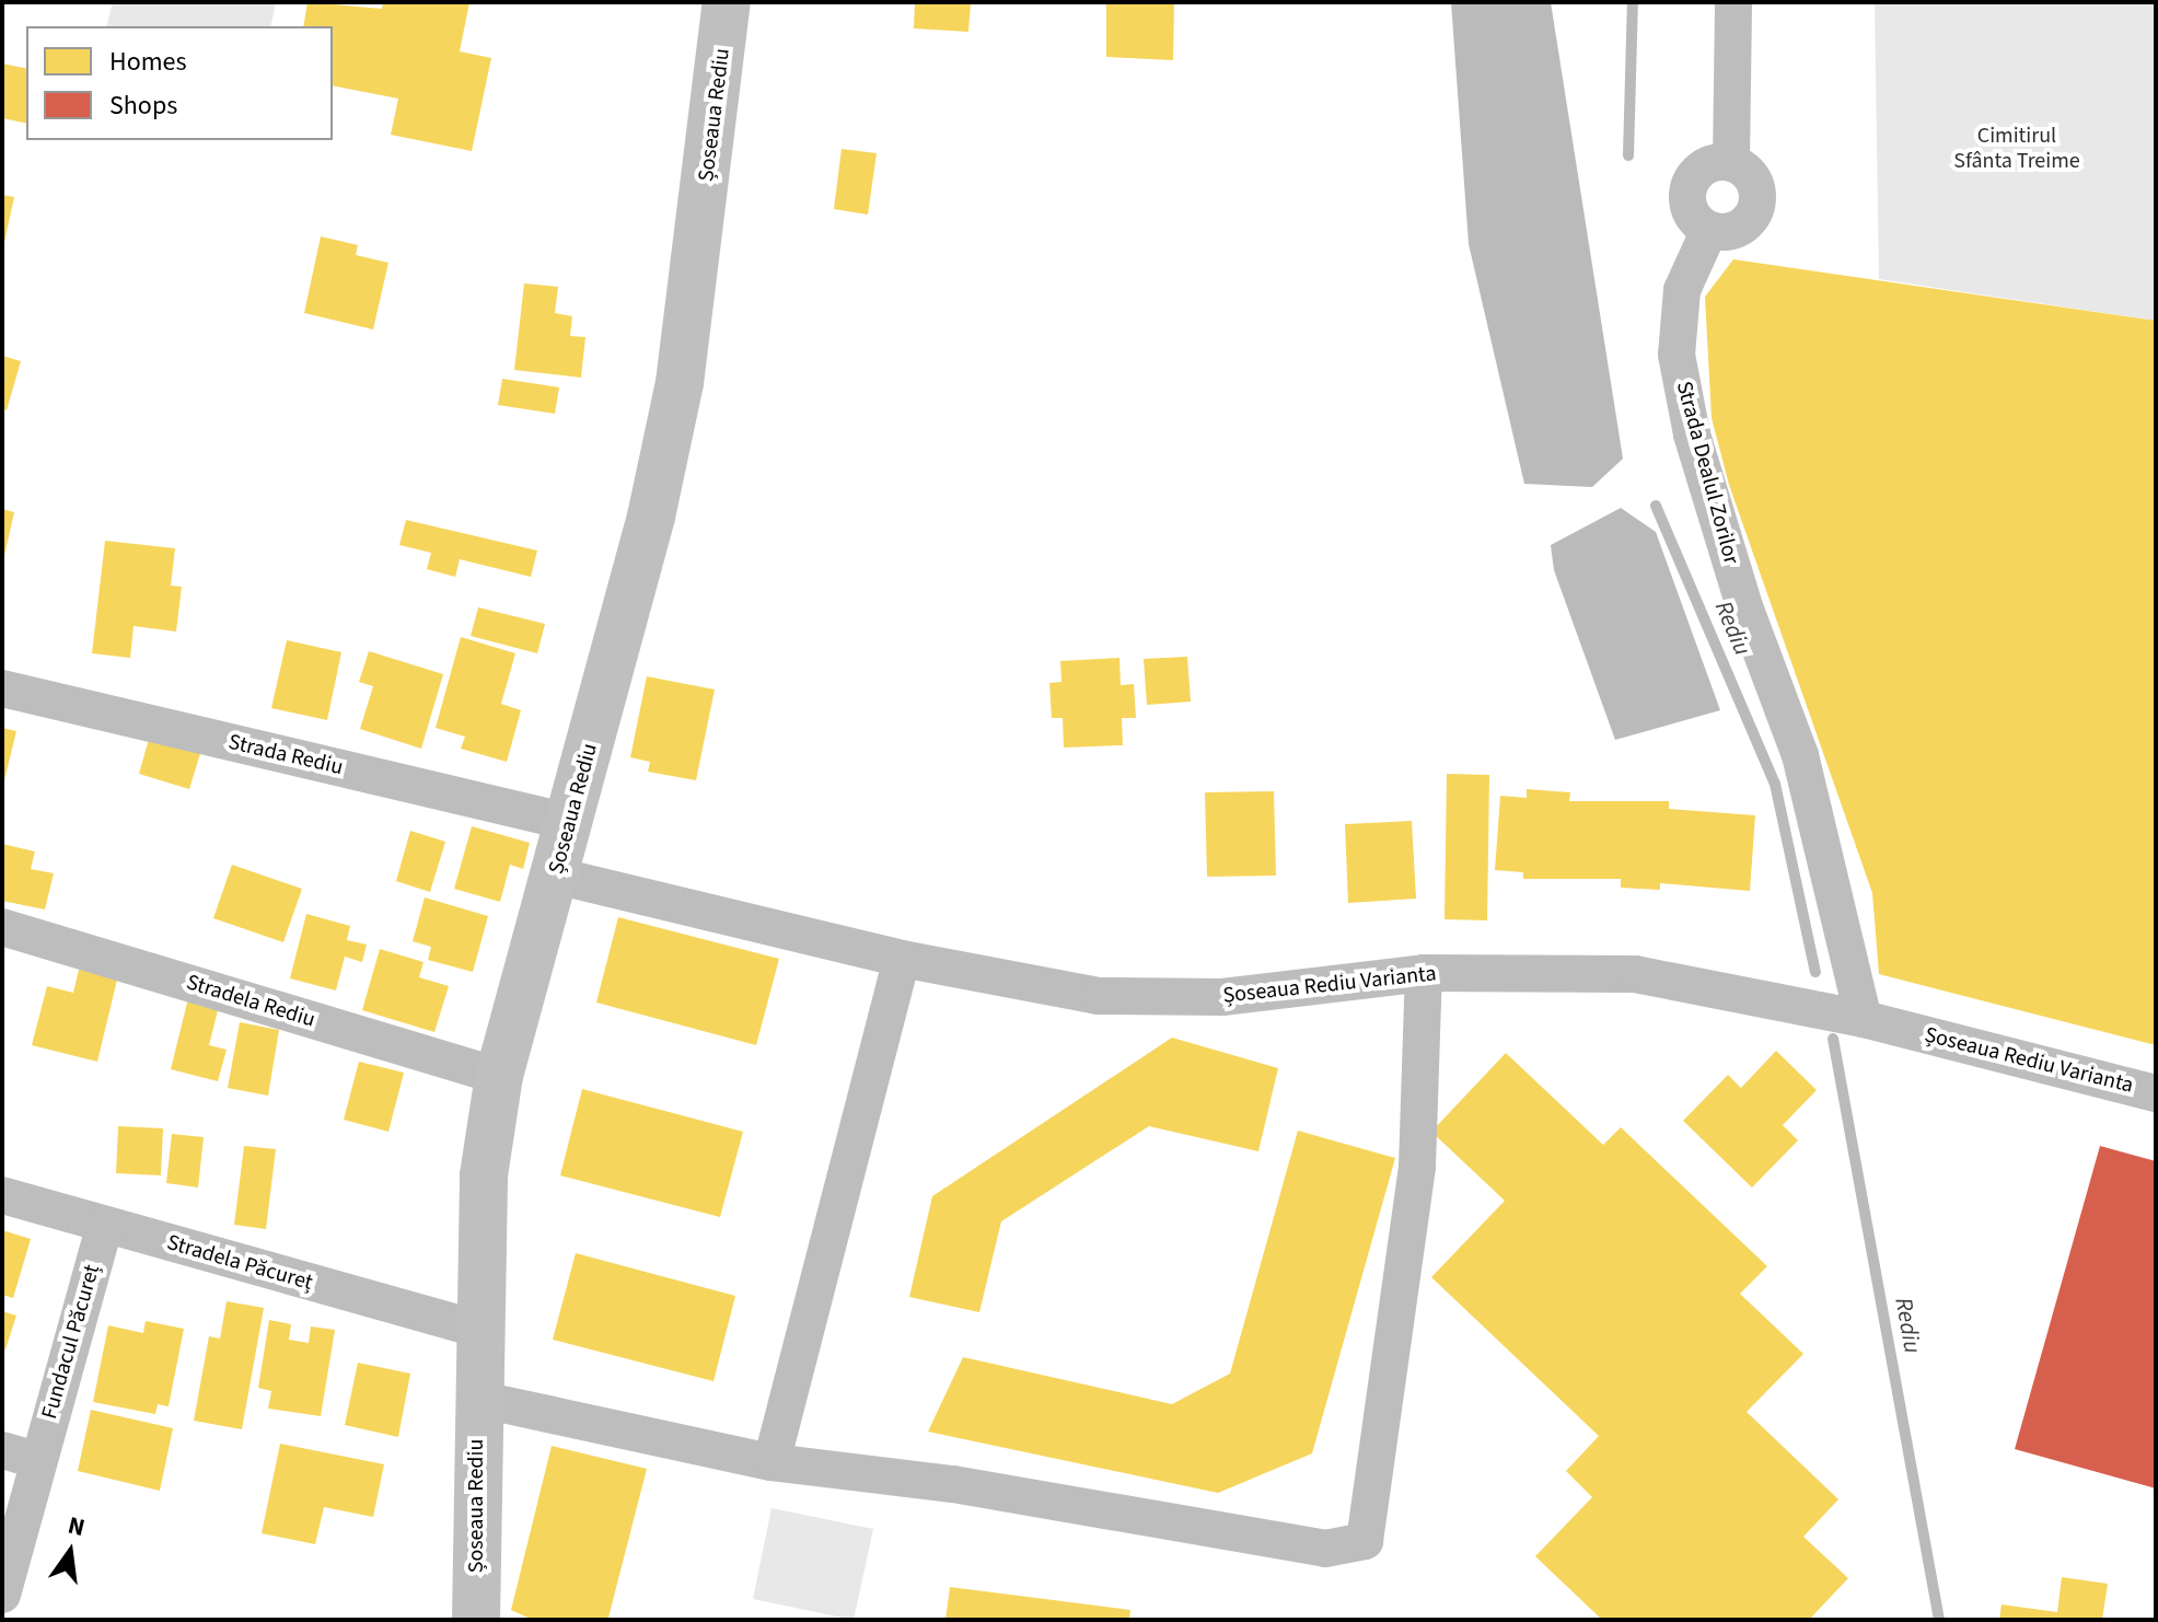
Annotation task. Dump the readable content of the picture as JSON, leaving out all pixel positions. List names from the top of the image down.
{
  "streets": {
    "main road": ["Șoseaua Rediu"],
    "street": [
      "Strada Dealul Zorilor",
      "Strada Rediu",
      "Șoseaua Rediu Varianta",
      "Stradela Rediu",
      "Stradela Păcureț",
      "Fundacul Păcureț"
    ]
  },
  "crossings": [
    ["Șoseaua Rediu", "Strada Rediu"],
    ["Șoseaua Rediu", "Șoseaua Rediu Varianta"],
    ["Șoseaua Rediu", "Stradela Rediu"],
    ["Șoseaua Rediu", "Stradela Păcureț"],
    ["Strada Dealul Zorilor", "Șoseaua Rediu Varianta"],
    ["Stradela Păcureț", "Fundacul Păcureț"]
  ],
  "water": ["Rediu"],
  "parks": ["Cimitirul Sfânta Treime"],
  "legend": ["Homes", "Shops"],
  "north": "top"
}
